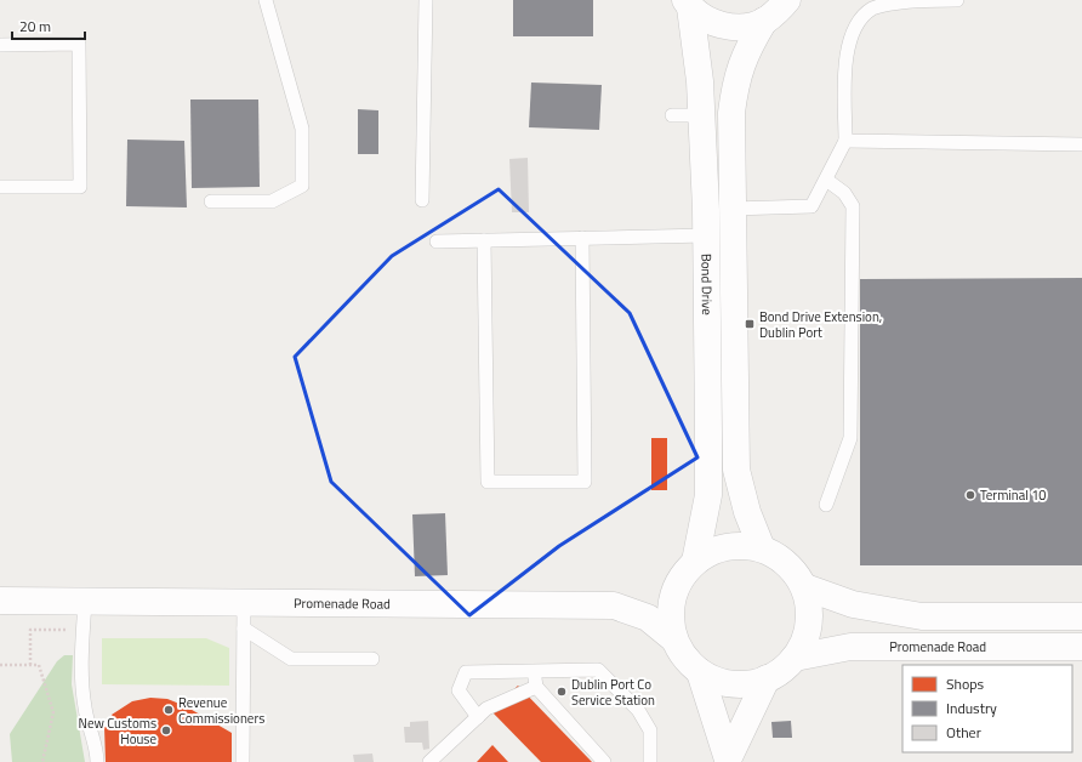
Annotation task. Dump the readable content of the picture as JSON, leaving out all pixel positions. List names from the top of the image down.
{
  "streets": {
    "street": ["Bond Drive", "Promenade Road"]
  },
  "crossings": [
    ["Bond Drive", "Promenade Road"]
  ],
  "places": {
    "transit": ["Bond Drive Extension, Dublin Port"],
    "other": [
      "Terminal 10",
      "Dublin Port Co Service Station",
      "Revenue Commissioners",
      "New Customs House"
    ]
  },
  "legend": ["Shops", "Industry", "Other"],
  "scale_bar": "20 m"
}
